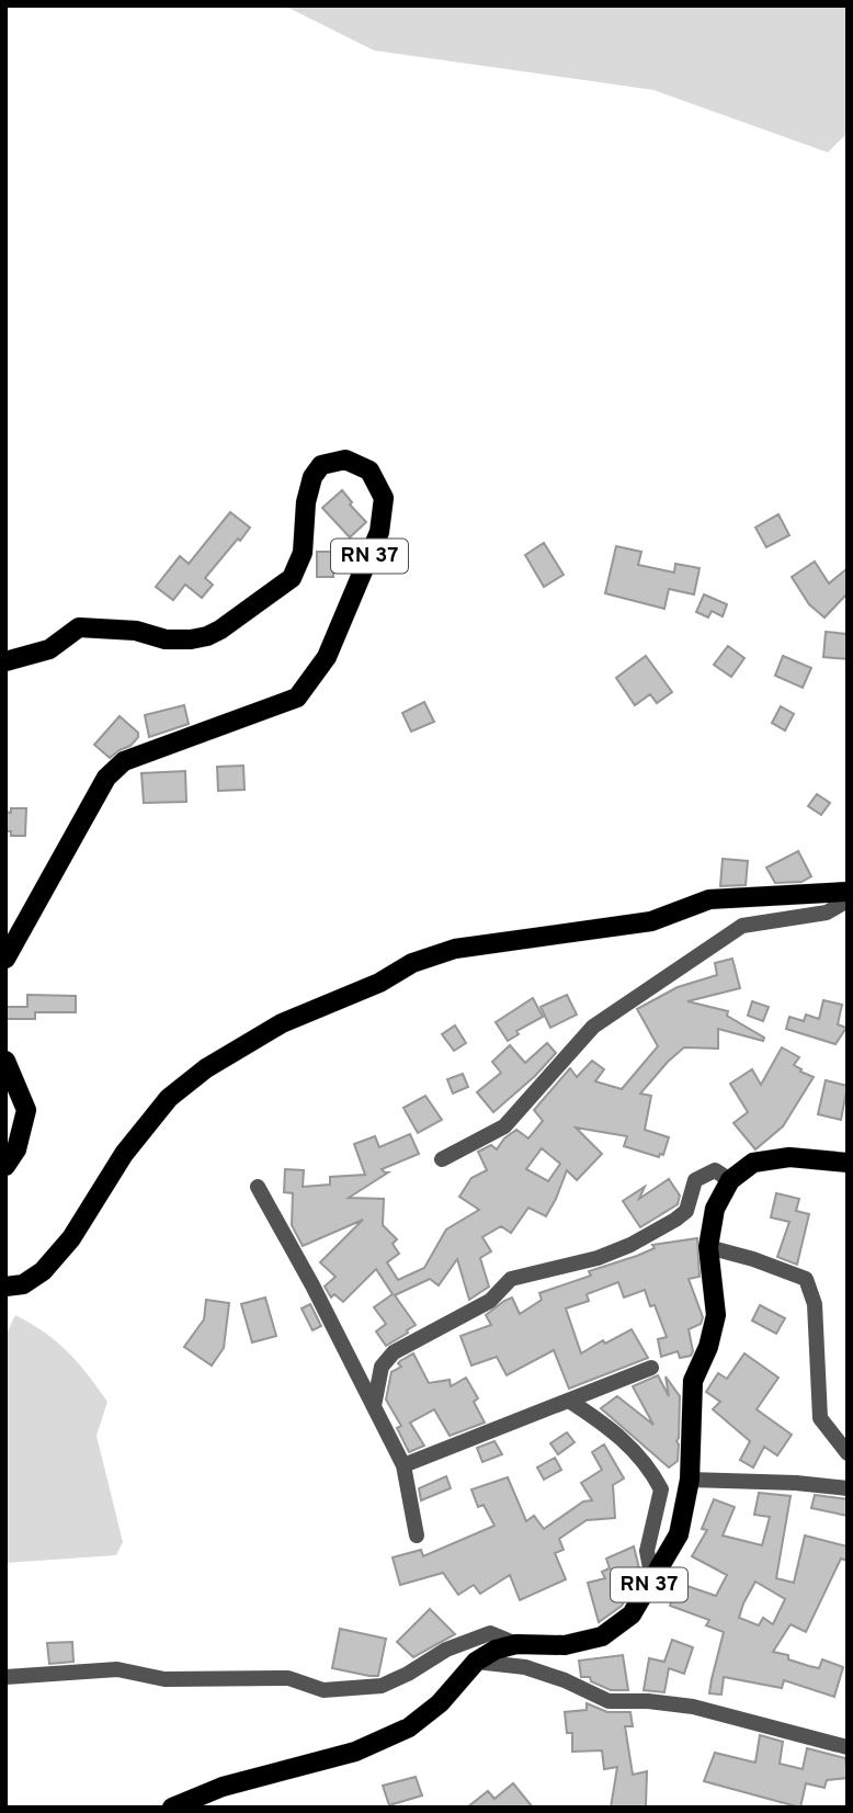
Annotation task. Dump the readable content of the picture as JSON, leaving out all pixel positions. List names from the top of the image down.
{
  "streets": {
    "main road": ["RN 37"]
  }
}
